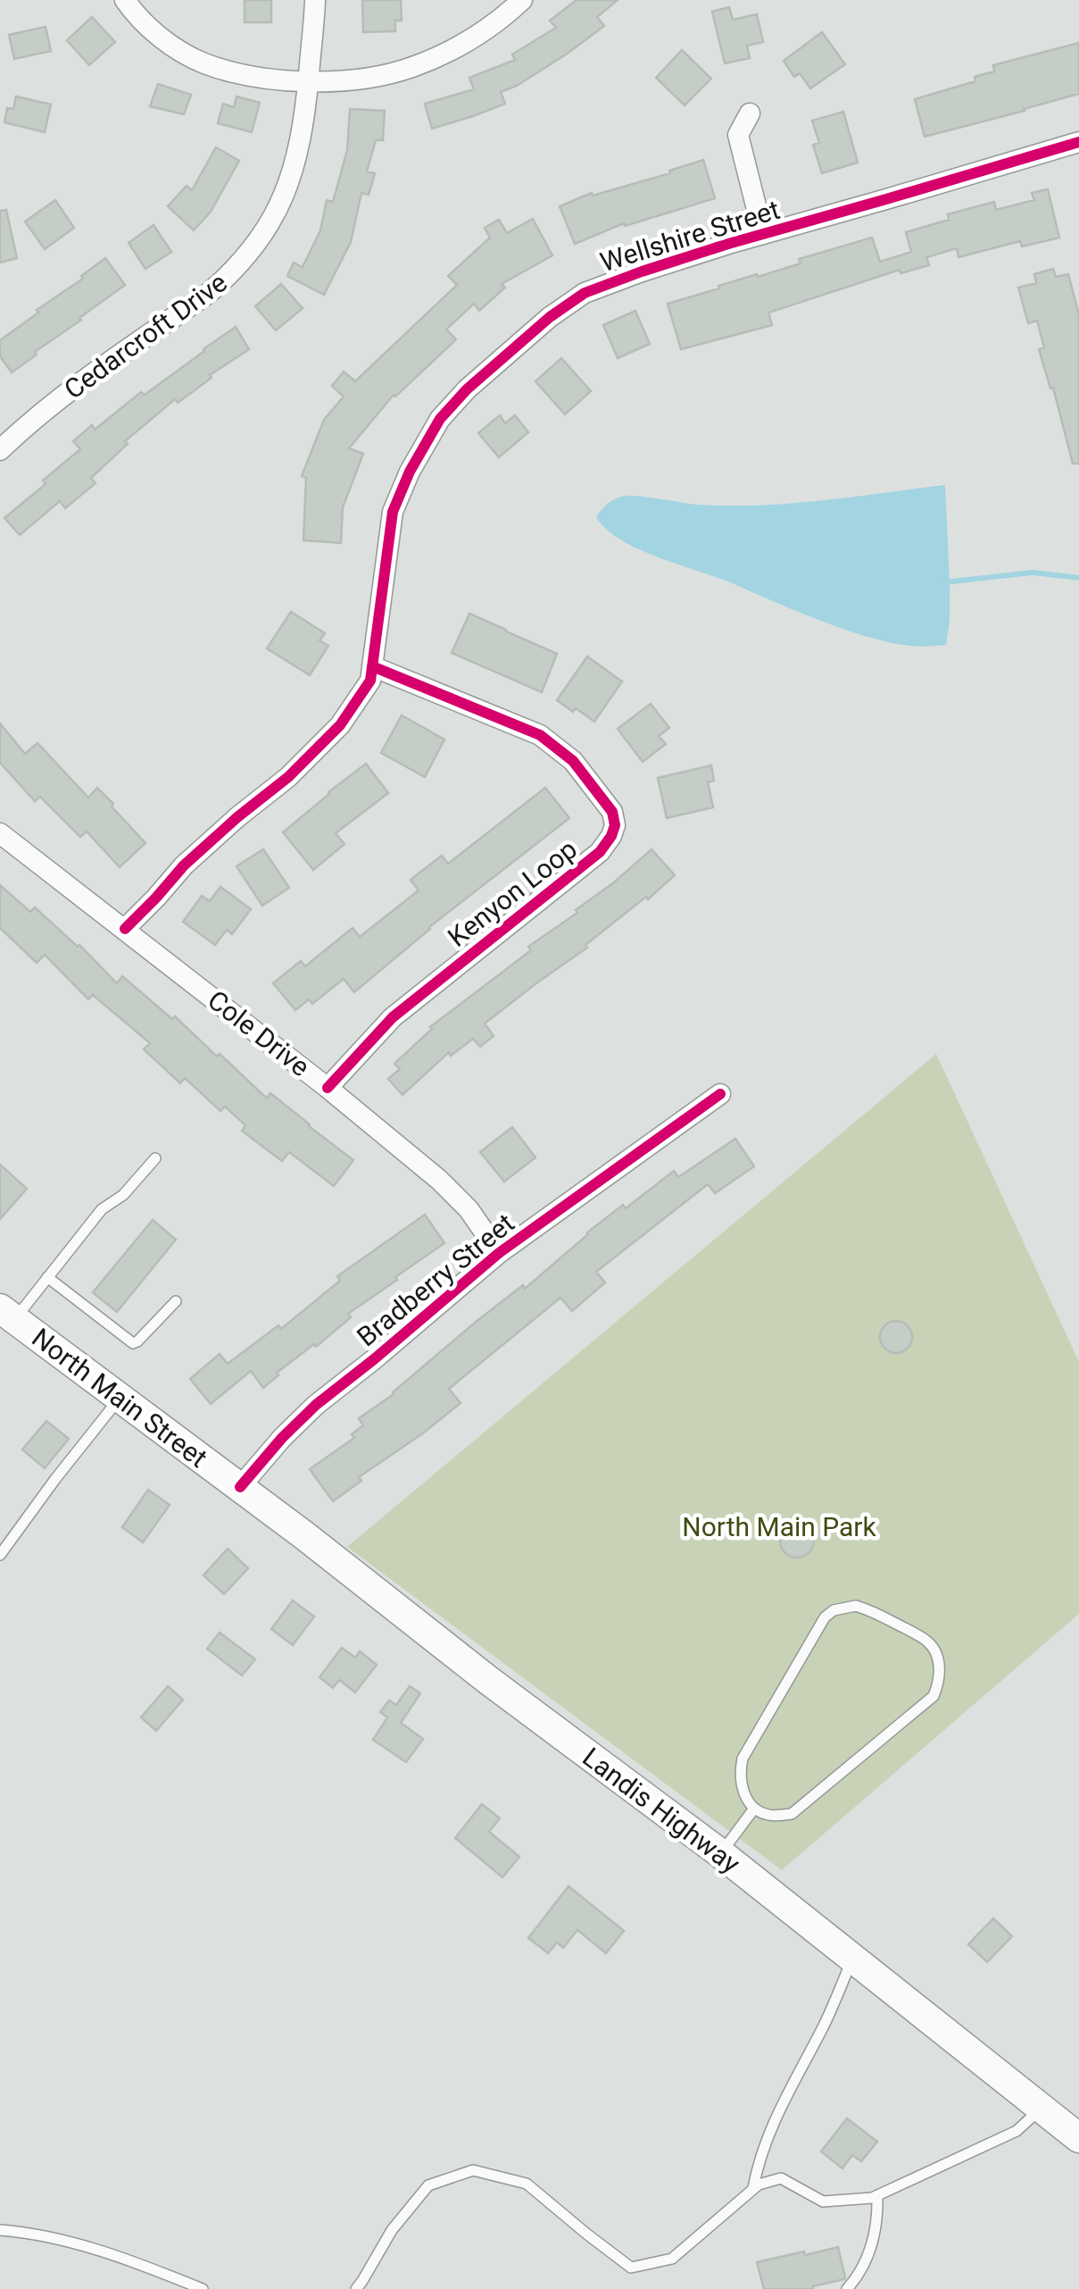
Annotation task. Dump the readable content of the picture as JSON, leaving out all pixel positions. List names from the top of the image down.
{
  "streets": {
    "main road": ["North Main Street", "Landis Highway"],
    "street": [
      "Wellshire Street",
      "Cedarcroft Drive",
      "Kenyon Loop",
      "Cole Drive",
      "Bradberry Street"
    ]
  },
  "crossings": [
    ["Wellshire Street", "Kenyon Loop"],
    ["Wellshire Street", "Cole Drive"],
    ["Kenyon Loop", "Cole Drive"],
    ["Cole Drive", "Bradberry Street"],
    ["Bradberry Street", "North Main Street"],
    ["Bradberry Street", "Landis Highway"],
    ["North Main Street", "Landis Highway"]
  ],
  "parks": ["North Main Park"]
}
